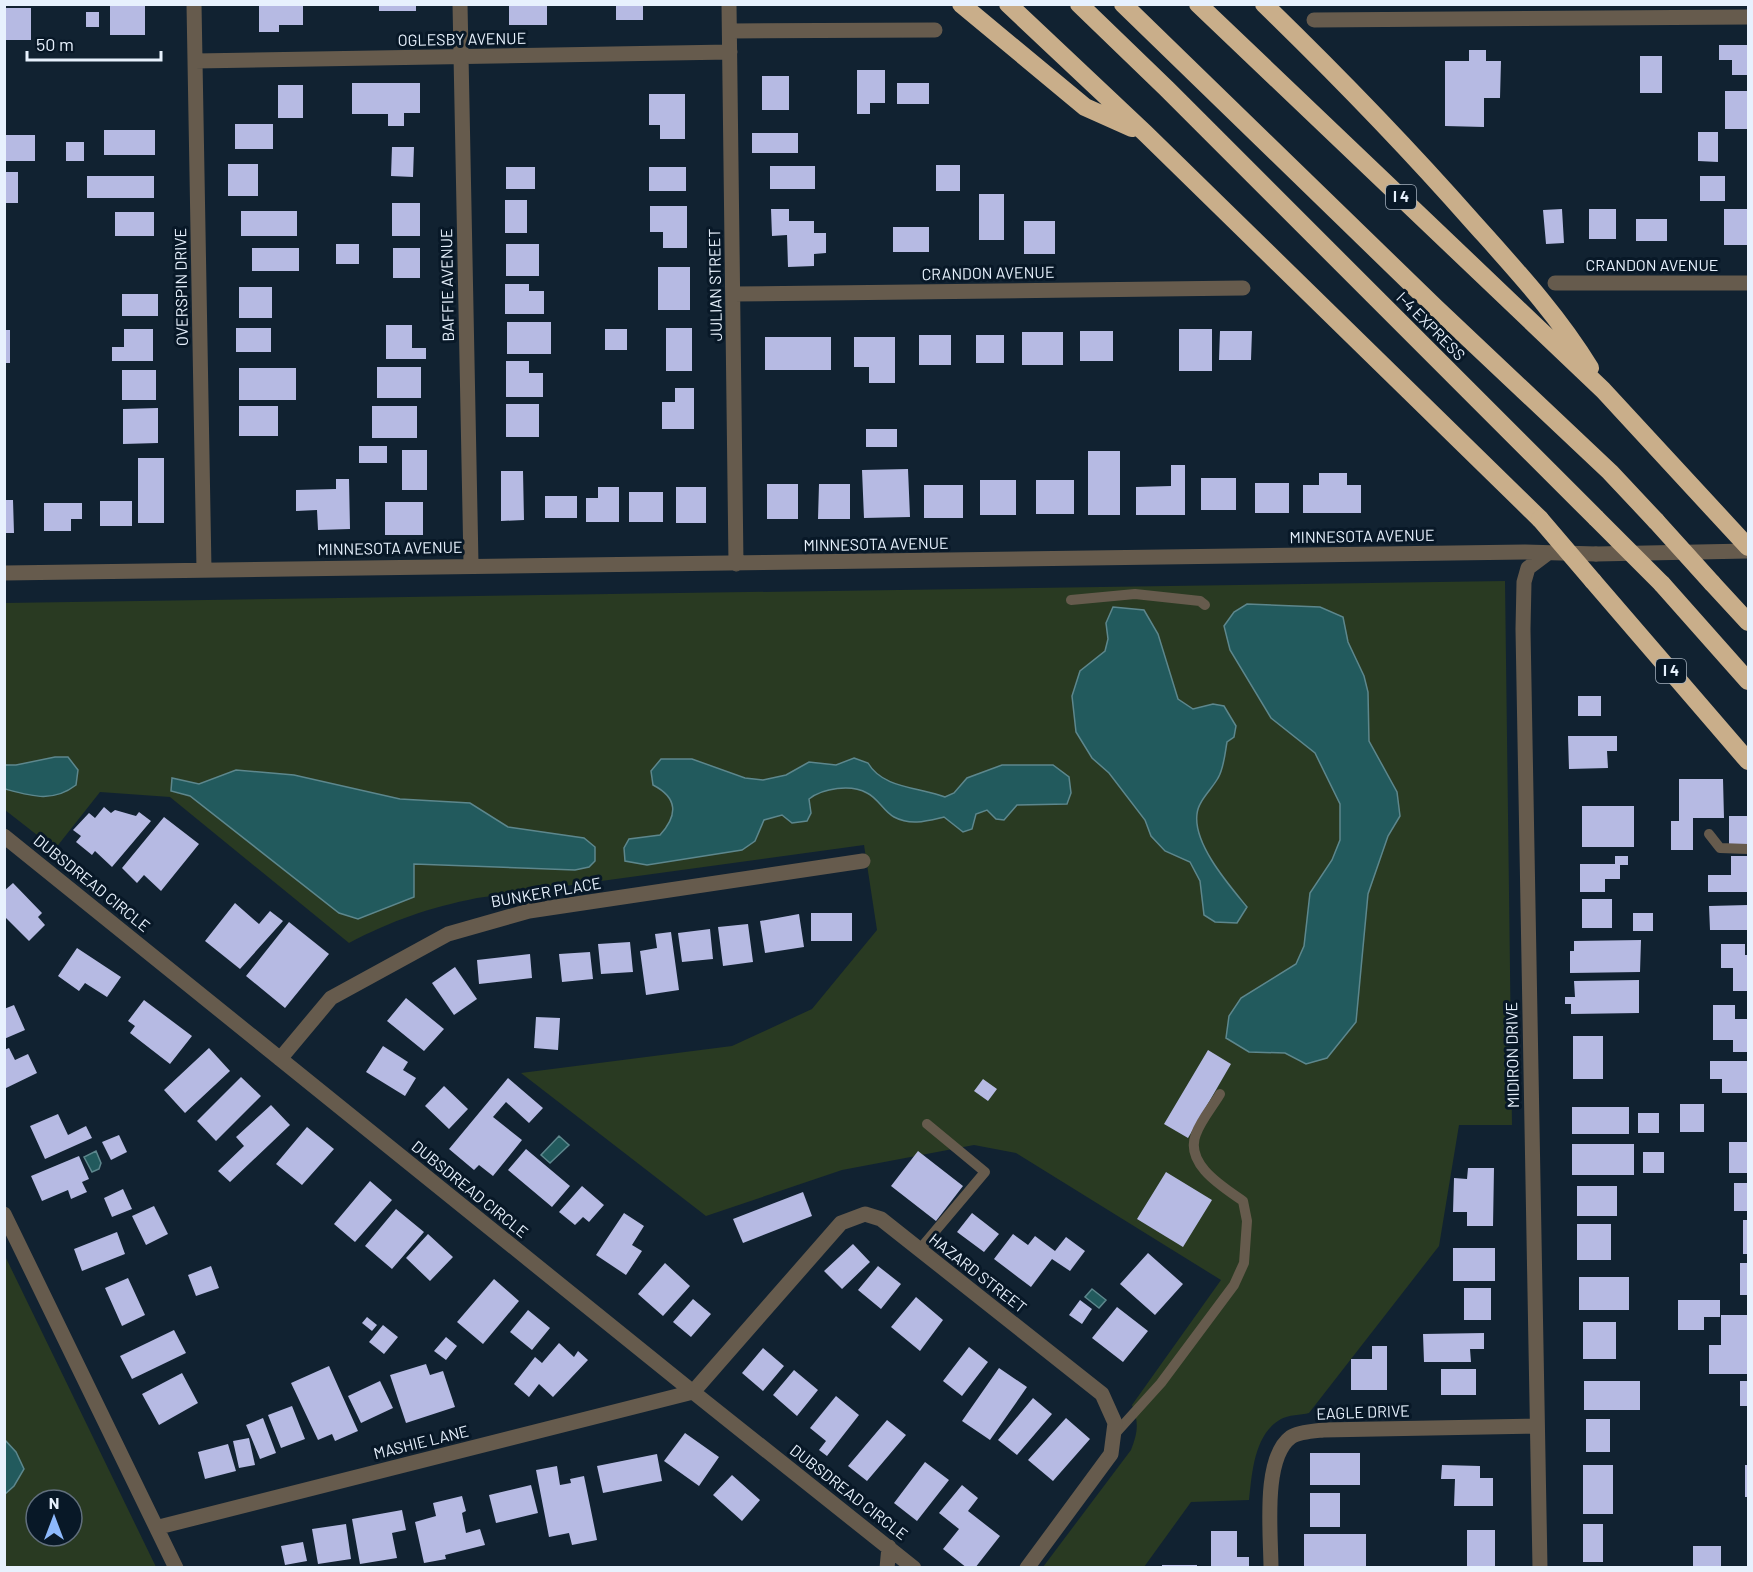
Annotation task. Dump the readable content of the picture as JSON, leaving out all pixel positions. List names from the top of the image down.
{
  "streets": {
    "highway": ["I 4", "I-4 EXPRESS"],
    "street": [
      "OGLESBY AVENUE",
      "CRANDON AVENUE",
      "BAFFIE AVENUE",
      "JULIAN STREET",
      "OVERSPIN DRIVE",
      "MINNESOTA AVENUE",
      "DUBSDREAD CIRCLE",
      "BUNKER PLACE",
      "MIDIRON DRIVE",
      "HAZARD STREET",
      "EAGLE DRIVE",
      "MASHIE LANE"
    ]
  },
  "crossings": [
    ["OGLESBY AVENUE", "BAFFIE AVENUE"],
    ["OGLESBY AVENUE", "JULIAN STREET"],
    ["OGLESBY AVENUE", "OVERSPIN DRIVE"],
    ["I 4", "MINNESOTA AVENUE"],
    ["CRANDON AVENUE", "JULIAN STREET"],
    ["BAFFIE AVENUE", "MINNESOTA AVENUE"],
    ["JULIAN STREET", "MINNESOTA AVENUE"],
    ["OVERSPIN DRIVE", "MINNESOTA AVENUE"],
    ["MINNESOTA AVENUE", "MIDIRON DRIVE"],
    ["DUBSDREAD CIRCLE", "BUNKER PLACE"],
    ["DUBSDREAD CIRCLE", "HAZARD STREET"],
    ["DUBSDREAD CIRCLE", "MASHIE LANE"],
    ["MIDIRON DRIVE", "EAGLE DRIVE"],
    ["HAZARD STREET", "MASHIE LANE"]
  ],
  "scale_bar": "50 m",
  "north": "top"
}
